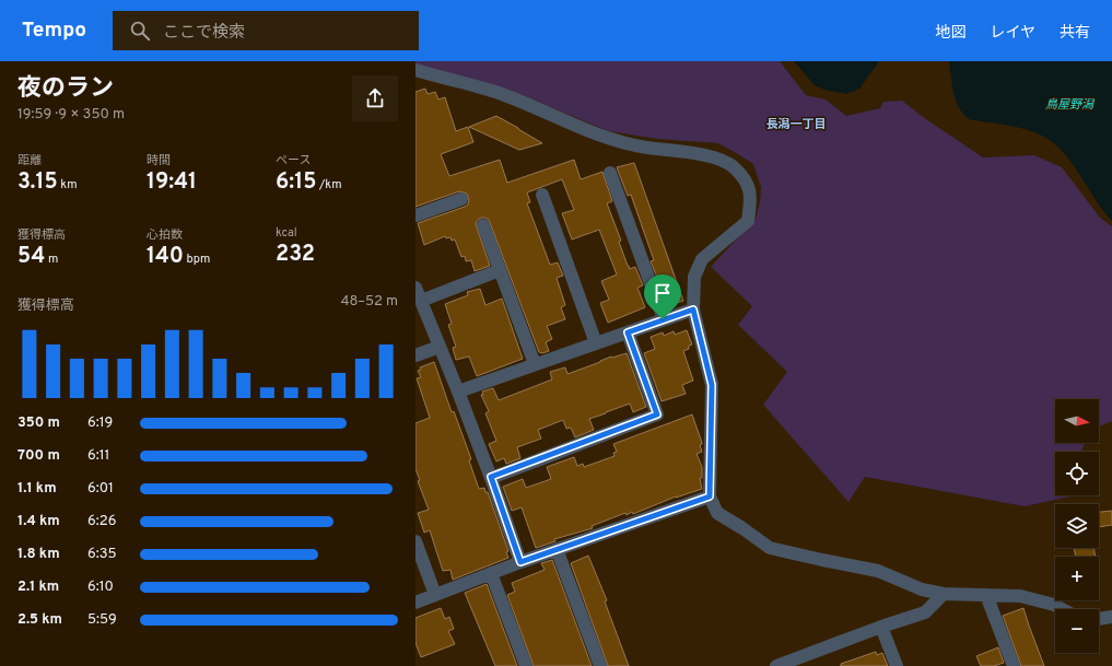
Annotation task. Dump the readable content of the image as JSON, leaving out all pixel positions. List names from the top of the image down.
{
  "districts": ["長潟一丁目"],
  "water": ["鳥屋野潟"],
  "north": "right",
  "page": {
    "header": "Tempo",
    "search": "ここで検索",
    "nav": ["地図", "レイヤ", "共有"],
    "heading": ["夜のラン", "19:59 · 9 × 350 m"],
    "stats": [
      ["距離", "3.15 km"],
      ["時間", "19:41"],
      ["ペース", "6:15 /km"],
      ["獲得標高", "54 m"],
      ["心拍数", "140 bpm"],
      ["kcal", "232"]
    ],
    "chart": ["獲得標高", "48–52 m"],
    "map_buttons": ["+", "−"],
    "list": [
      {
        "name": "350 m",
        "note": "6:19"
      },
      {
        "name": "700 m",
        "note": "6:11"
      },
      {
        "name": "1.1 km",
        "note": "6:01"
      },
      {
        "name": "1.4 km",
        "note": "6:26"
      },
      {
        "name": "1.8 km",
        "note": "6:35"
      },
      {
        "name": "2.1 km",
        "note": "6:10"
      },
      {
        "name": "2.5 km",
        "note": "5:59"
      }
    ]
  }
}
